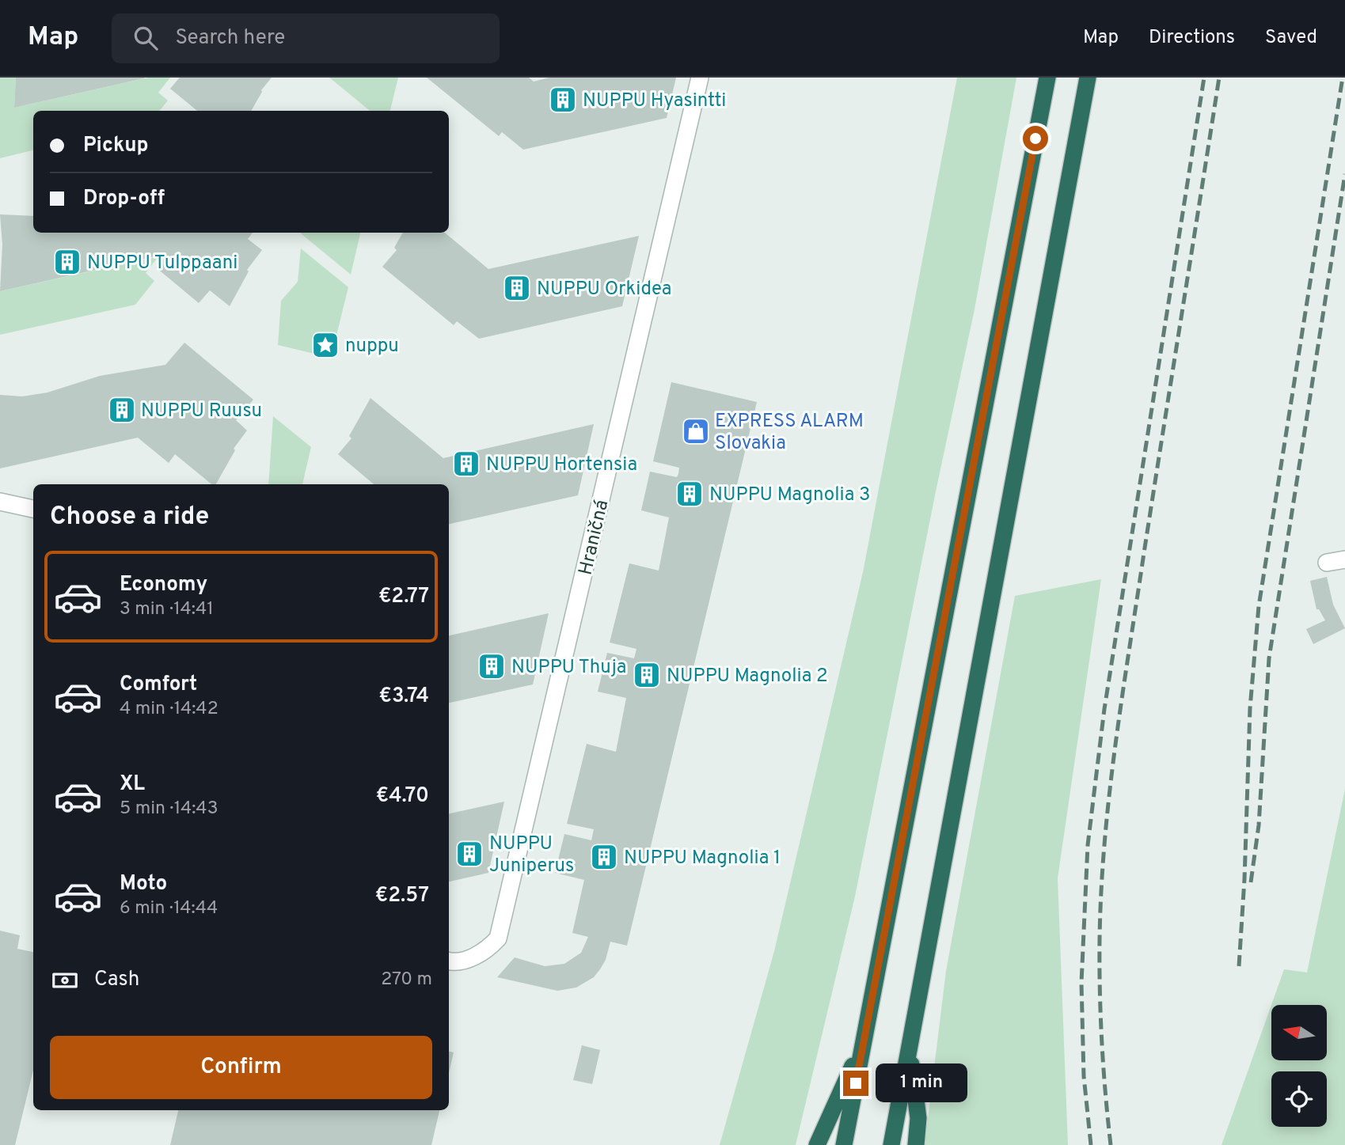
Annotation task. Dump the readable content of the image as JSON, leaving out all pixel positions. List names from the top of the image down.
{
  "streets": {
    "street": ["Hraničná"]
  },
  "places": {
    "building": [
      "NUPPU Hyasintti",
      "NUPPU Tulppaani",
      "NUPPU Orkidea",
      "NUPPU Ruusu",
      "NUPPU Hortensia",
      "NUPPU Magnolia 3",
      "NUPPU Thuja",
      "NUPPU Magnolia 2",
      "NUPPU Juniperus",
      "NUPPU Magnolia 1"
    ],
    "place": ["nuppu"],
    "shop": ["EXPRESS ALARM Slovakia"]
  },
  "north": "left",
  "page": {
    "header": "Map",
    "search": "Search here",
    "nav": ["Map", "Directions", "Saved"],
    "banner": ["Pickup", "Drop-off"],
    "heading": "Choose a ride",
    "list": [
      {
        "name": "Economy",
        "note": "3 min · 14:41",
        "value": "€2.77"
      },
      {
        "name": "Comfort",
        "note": "4 min · 14:42",
        "value": "€3.74"
      },
      {
        "name": "XL",
        "note": "5 min · 14:43",
        "value": "€4.70"
      },
      {
        "name": "Moto",
        "note": "6 min · 14:44",
        "value": "€2.57"
      }
    ],
    "pay": ["Cash", "270 m"],
    "buttons": "Confirm",
    "bubble": "1 min"
  }
}
